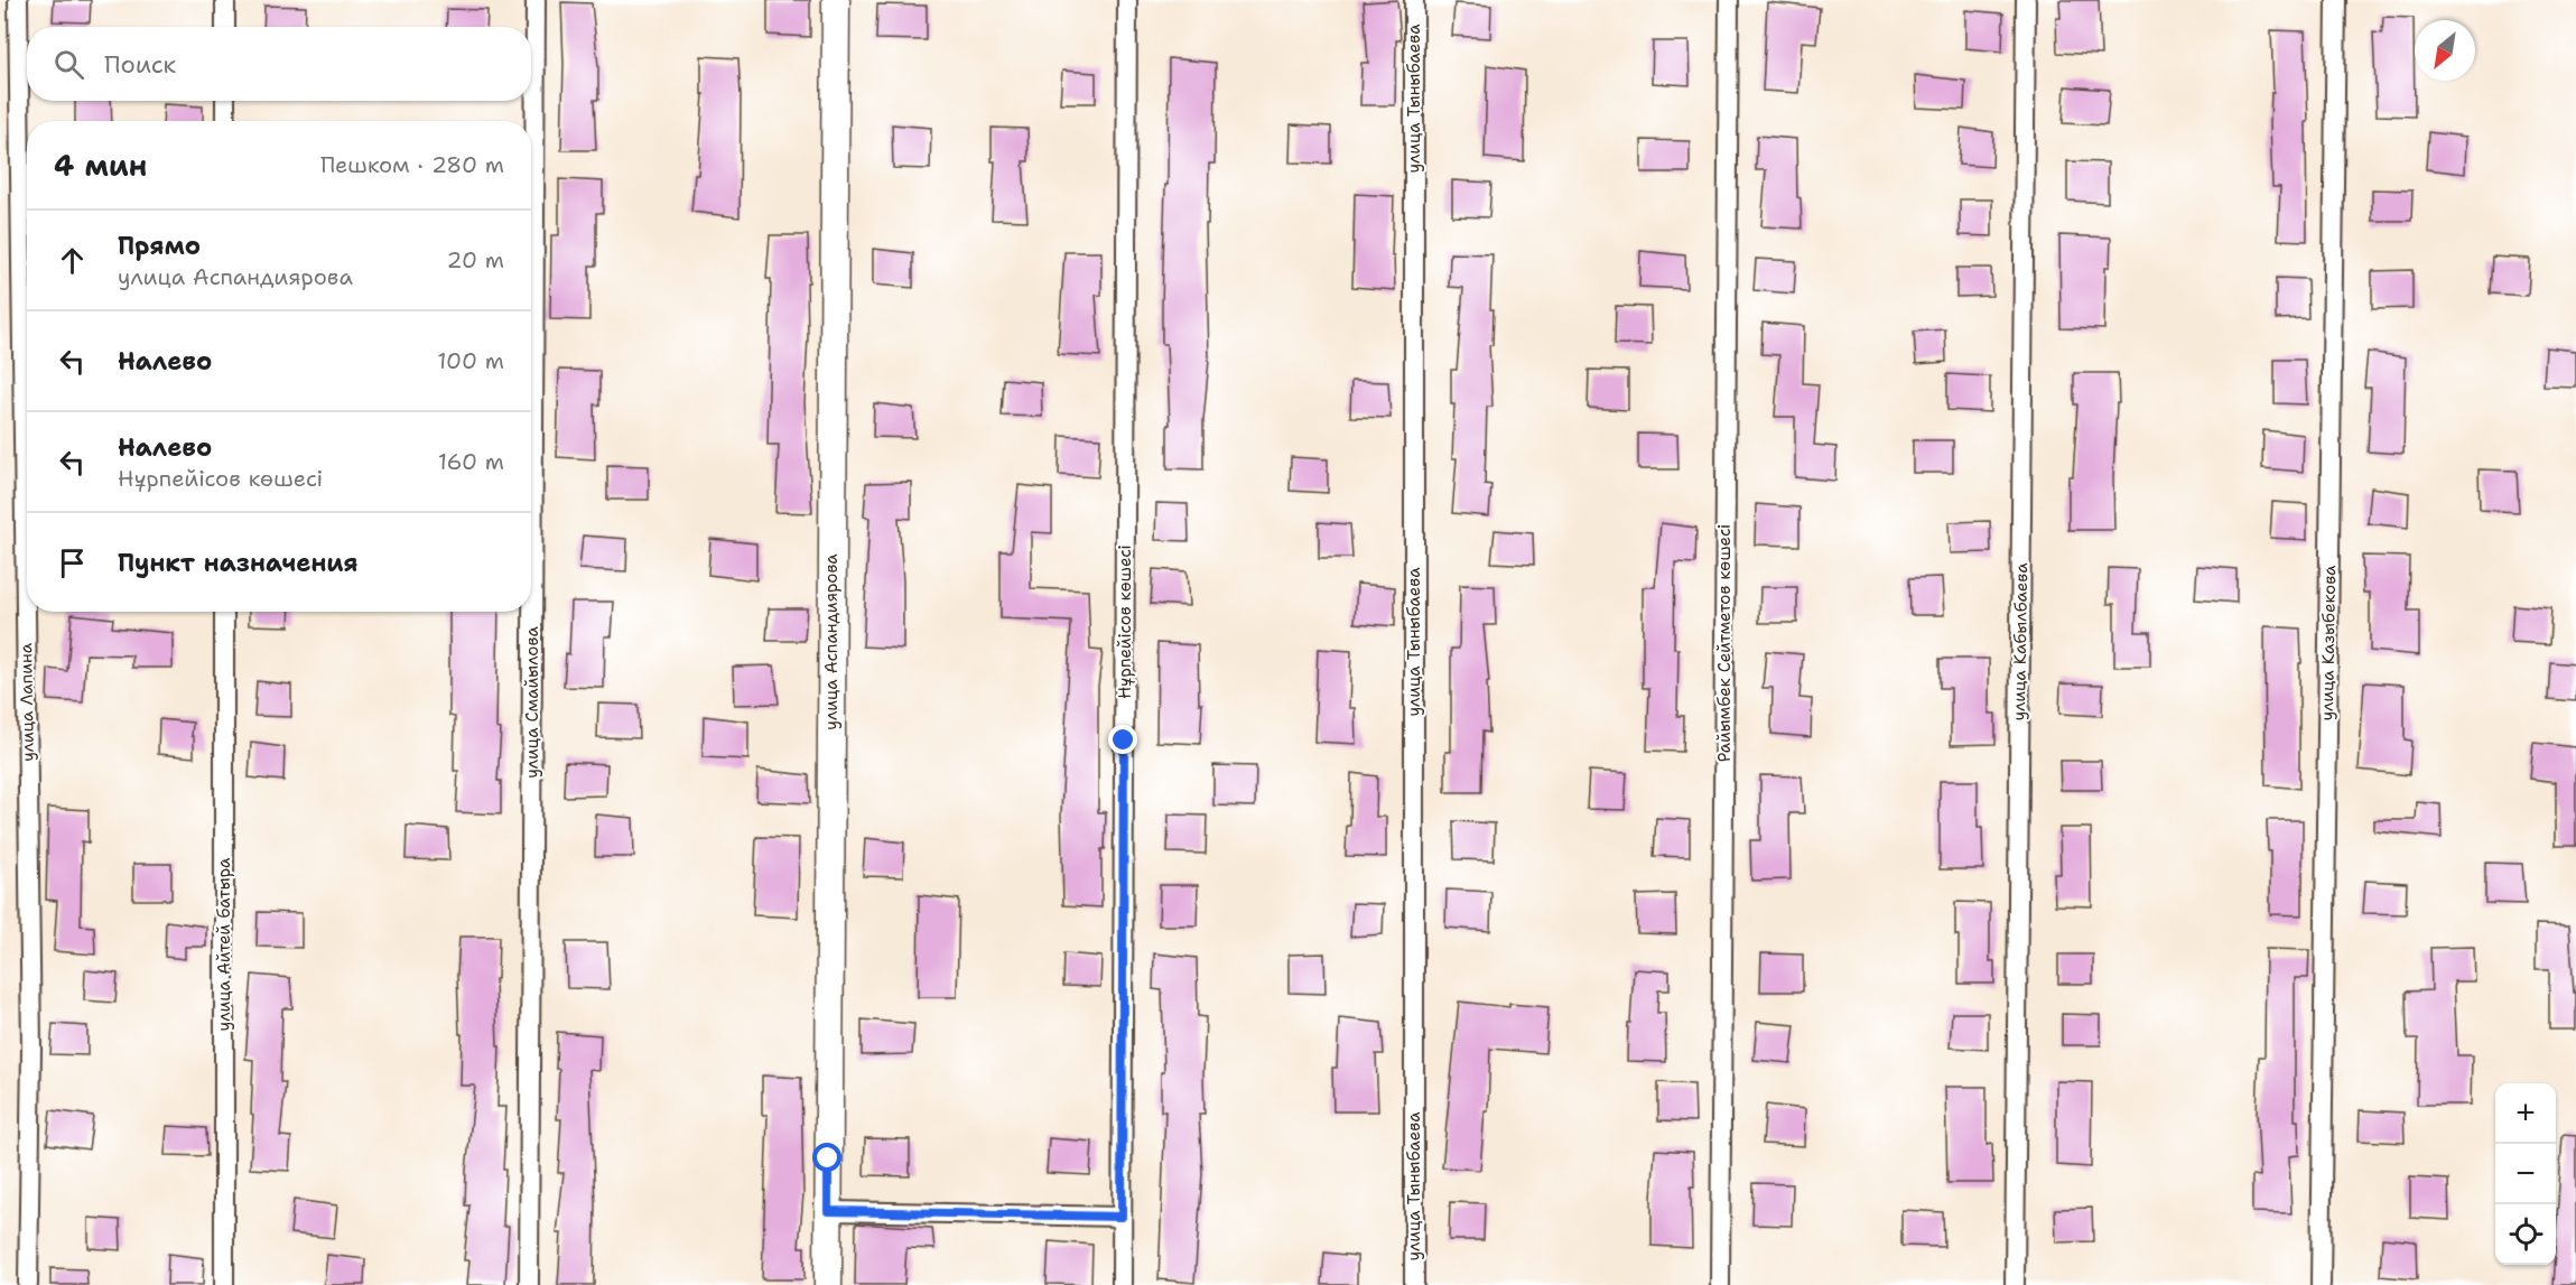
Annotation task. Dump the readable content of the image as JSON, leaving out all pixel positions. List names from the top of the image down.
{
  "streets": {
    "street": [
      "улица Тыныбаева",
      "Нұрпейісов көшесі",
      "улица Аспандиярова",
      "улица Кабылбаева",
      "Райымбек Сейтметов көшесі",
      "улица Казыбекова",
      "улица Лапина",
      "улица Смайылова",
      "улица Айтей батыра"
    ]
  },
  "north": "bottom left",
  "page": {
    "search": "Поиск",
    "heading": ["4 мин", "Пешком · 280 m"],
    "list": [
      ["Прямо", "улица Аспандиярова", "20 m"],
      ["Налево", "100 m"],
      ["Налево", "Нұрпейісов көшесі", "160 m"],
      "Пункт назначения"
    ],
    "map_buttons": ["+", "−"]
  }
}
